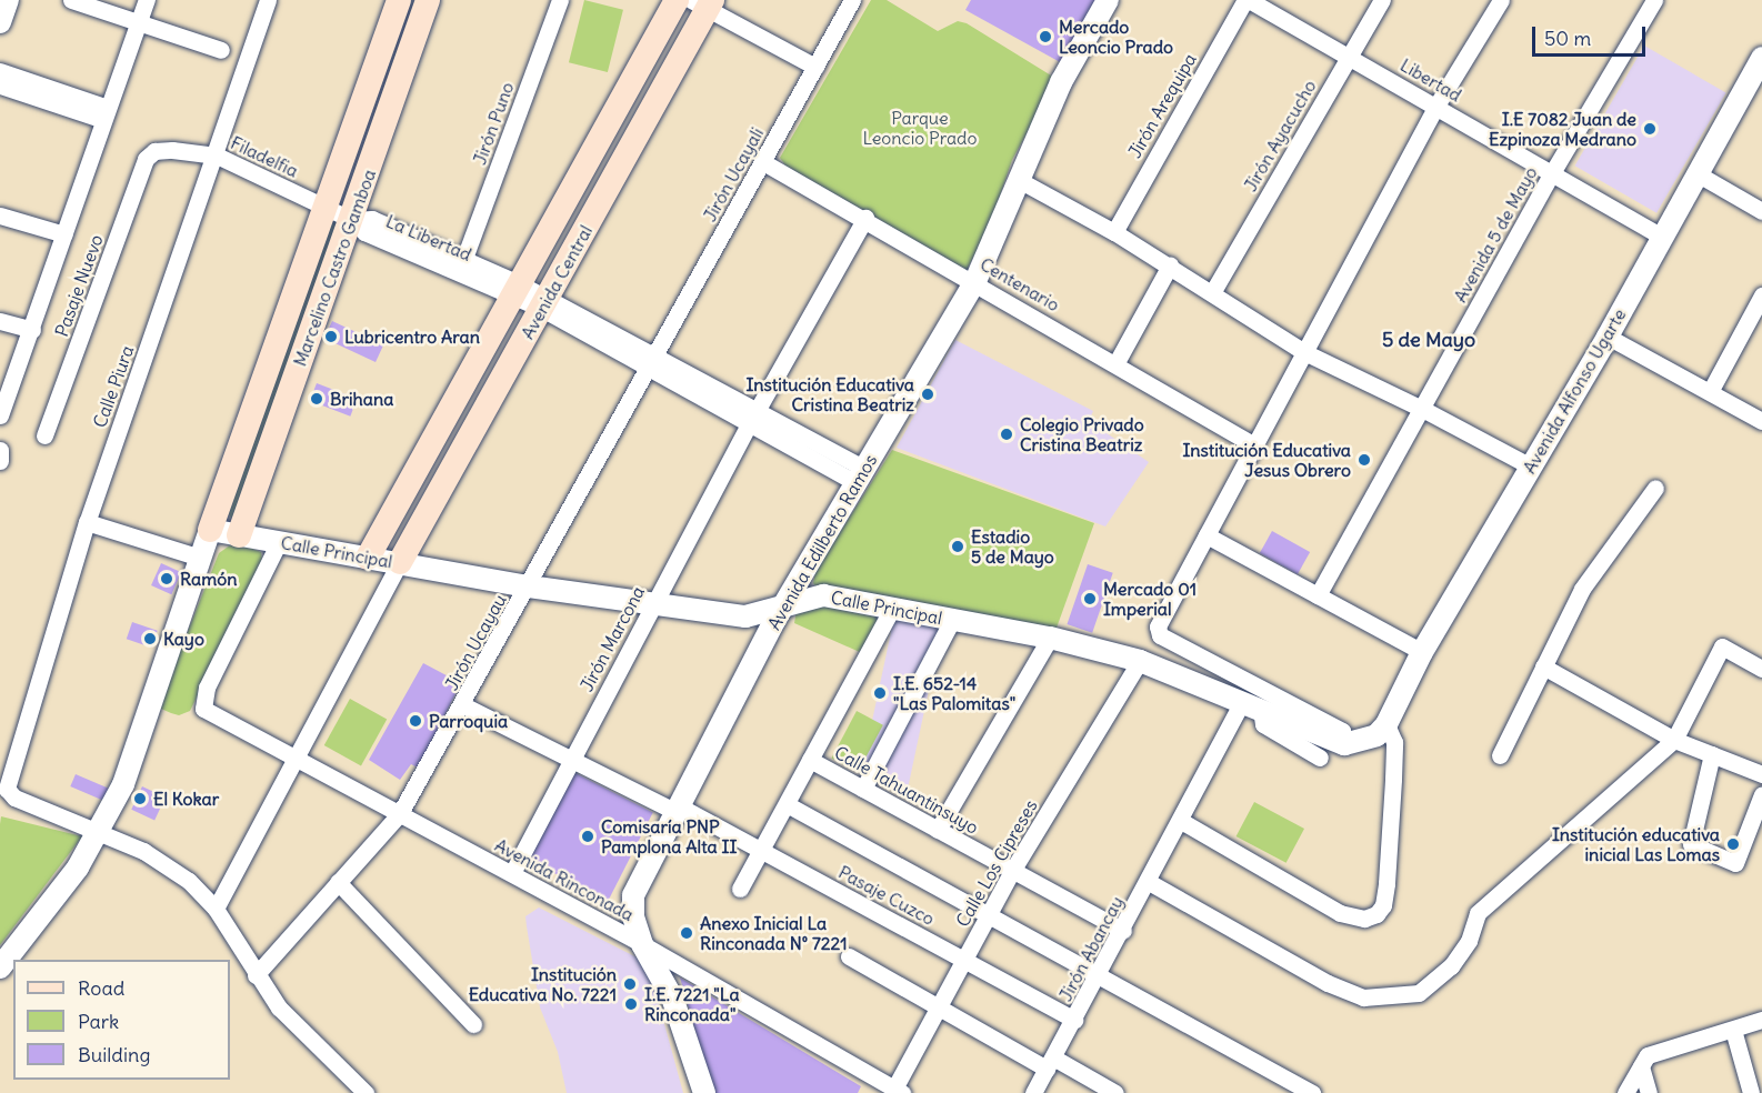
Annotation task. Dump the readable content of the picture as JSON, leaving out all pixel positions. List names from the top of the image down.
{
  "streets": {
    "main road": ["Marcelino Castro Gamboa", "Avenida Central"],
    "street": [
      "Libertad",
      "Jirón Arequipa",
      "Jirón Puno",
      "Jirón Ayacucho",
      "Filadelfia",
      "Jirón Ucayali",
      "Avenida 5 de Mayo",
      "La Libertad",
      "Centenario",
      "Pasaje Nuevo",
      "Calle Piura",
      "Avenida Alfonso Ugarte",
      "Avenida Edilberto Ramos",
      "Calle Principal",
      "Jirón Marcona",
      "Jirón Ucayau",
      "Calle Tahuantinsuyo",
      "Calle Los Cipreses",
      "Avenida Rinconada",
      "Pasaje Cuzco",
      "Jirón Abancay"
    ]
  },
  "crossings": [
    ["Libertad", "Jirón Arequipa"],
    ["Libertad", "Jirón Ayacucho"],
    ["Libertad", "Avenida 5 de Mayo"],
    ["Libertad", "Avenida Alfonso Ugarte"],
    ["Jirón Puno", "La Libertad"],
    ["Filadelfia", "La Libertad"],
    ["Filadelfia", "Marcelino Castro Gamboa"],
    ["Filadelfia", "Pasaje Nuevo"],
    ["Filadelfia", "Calle Piura"],
    ["Jirón Ucayali", "La Libertad"],
    ["Jirón Ucayali", "Centenario"],
    ["Jirón Ucayali", "Jirón Ucayau"],
    ["La Libertad", "Marcelino Castro Gamboa"],
    ["La Libertad", "Avenida Central"],
    ["La Libertad", "Avenida Edilberto Ramos"],
    ["La Libertad", "Jirón Marcona"],
    ["La Libertad", "Jirón Ucayau"],
    ["Marcelino Castro Gamboa", "Calle Principal"],
    ["Avenida Central", "Calle Principal"],
    ["Centenario", "Avenida Edilberto Ramos"],
    ["Centenario", "Jirón Marcona"],
    ["Avenida Edilberto Ramos", "Calle Principal"],
    ["Avenida Edilberto Ramos", "Avenida Rinconada"],
    ["Avenida Edilberto Ramos", "Pasaje Cuzco"],
    ["Calle Principal", "Jirón Marcona"],
    ["Calle Principal", "Jirón Ucayau"],
    ["Calle Principal", "Calle Los Cipreses"],
    ["Calle Principal", "Avenida Rinconada"],
    ["Calle Principal", "Jirón Abancay"],
    ["Jirón Marcona", "Avenida Rinconada"],
    ["Jirón Marcona", "Pasaje Cuzco"],
    ["Jirón Ucayau", "Avenida Rinconada"],
    ["Jirón Ucayau", "Pasaje Cuzco"],
    ["Calle Tahuantinsuyo", "Calle Los Cipreses"],
    ["Calle Tahuantinsuyo", "Jirón Abancay"],
    ["Calle Los Cipreses", "Avenida Rinconada"],
    ["Calle Los Cipreses", "Pasaje Cuzco"],
    ["Pasaje Cuzco", "Jirón Abancay"]
  ],
  "districts": ["5 de Mayo"],
  "parks": ["Parque Leoncio Prado"],
  "places": [
    "Mercado Leoncio Prado",
    "I.E 7082 Juan de Ezpinoza Medrano",
    "Lubricentro Aran",
    "Institución Educativa Cristina Beatriz",
    "Brihana",
    "Colegio Privado Cristina Beatriz",
    "Institución Educativa Jesus Obrero",
    "Estadio 5 de Mayo",
    "Ramón",
    "Mercado 01 Imperial",
    "Kayo",
    "I.E. 652-14 \"Las Palomitas\"",
    "Parroquia",
    "El Kokar",
    "Comisaría PNP Pamplona Alta II",
    "Institución educativa inicial Las Lomas",
    "Anexo Inicial La Rinconada N° 7221",
    "Institución Educativa No. 7221",
    "I.E. 7221 \"La Rinconada\""
  ],
  "legend": ["Road", "Park", "Building"],
  "scale_bar": "50 m"
}
